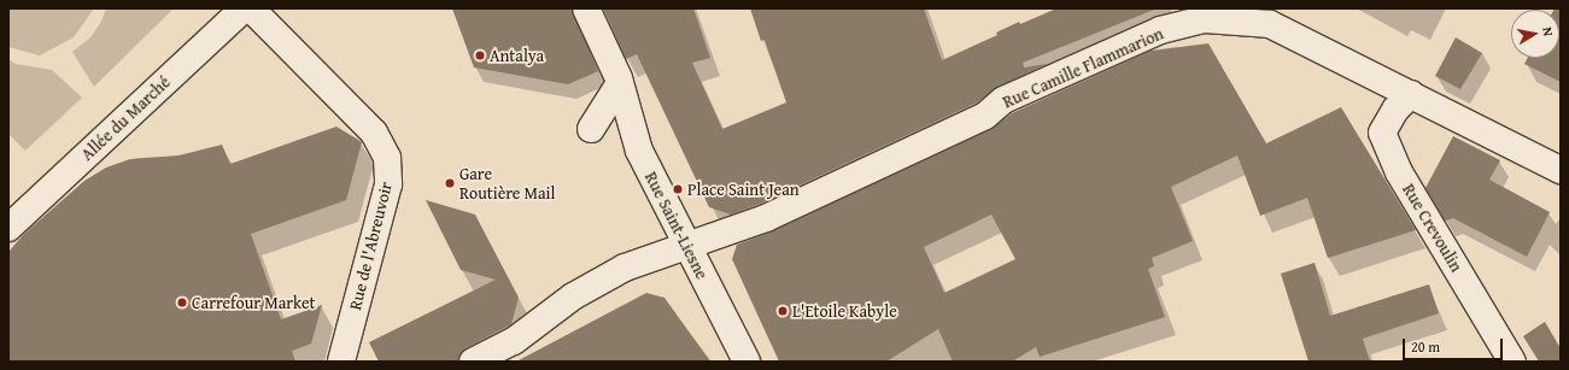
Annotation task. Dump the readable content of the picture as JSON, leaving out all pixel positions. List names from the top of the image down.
{
  "streets": {
    "street": [
      "Rue Camille Flammarion",
      "Allée du Marché",
      "Rue Saint-Liesne",
      "Rue Crevoulin",
      "Rue de l'Abreuvoir"
    ]
  },
  "crossings": [
    ["Rue Camille Flammarion", "Rue Saint-Liesne"],
    ["Rue Camille Flammarion", "Rue Crevoulin"]
  ],
  "places": [
    "Antalya",
    "Gare Routière Mail",
    "Place Saint Jean",
    "Carrefour Market",
    "L'Etoile Kabyle"
  ],
  "scale_bar": "20 m",
  "north": "right"
}
